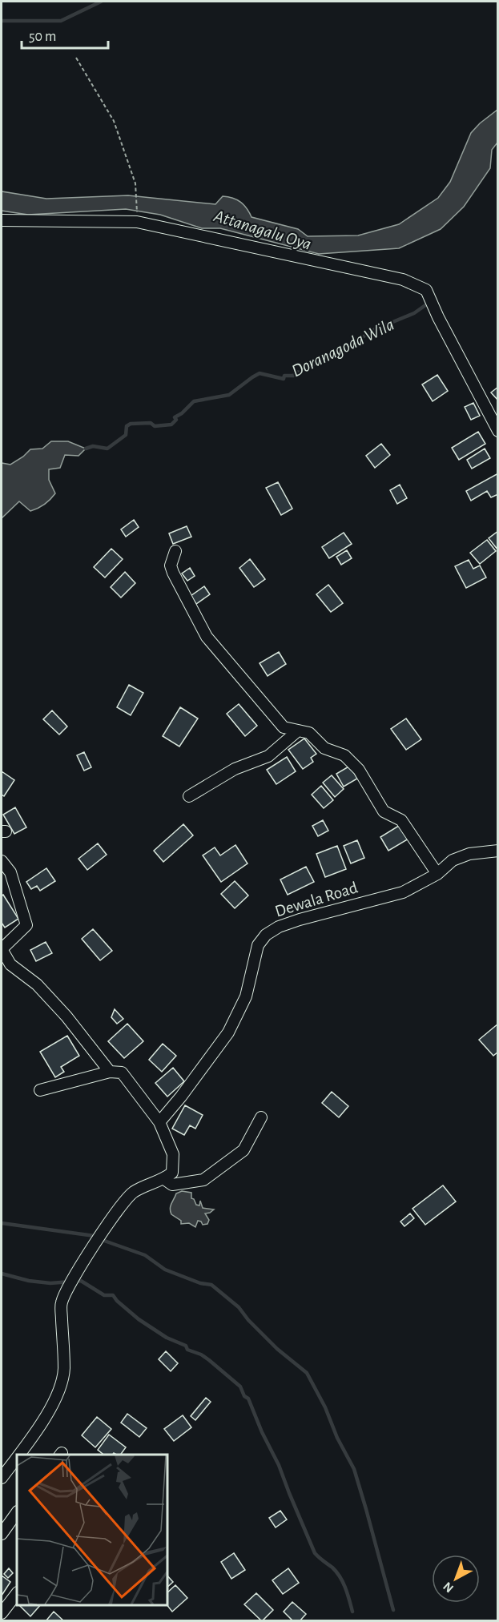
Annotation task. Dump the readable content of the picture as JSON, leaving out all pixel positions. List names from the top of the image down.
{
  "streets": {
    "street": ["Dewala Road"]
  },
  "water": ["Attanagalu Oya", "Doranagoda Wila"],
  "scale_bar": "50 m",
  "north": "bottom left"
}
